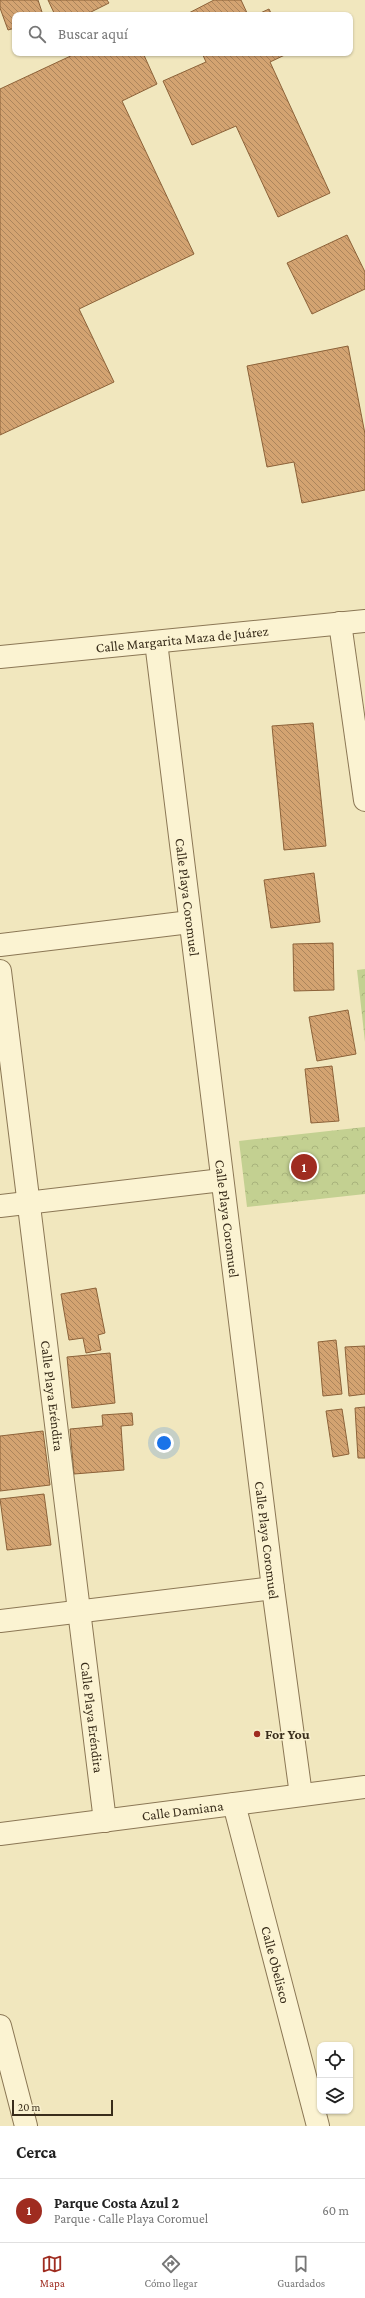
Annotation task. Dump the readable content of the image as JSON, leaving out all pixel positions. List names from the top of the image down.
{
  "streets": {
    "street": [
      "Calle Margarita Maza de Juárez",
      "Calle Playa Coromuel",
      "Calle Playa Eréndira",
      "Calle Damiana",
      "Calle Obelisco"
    ]
  },
  "crossings": [
    ["Calle Margarita Maza de Juárez", "Calle Playa Coromuel"],
    ["Calle Playa Coromuel", "Calle Damiana"],
    ["Calle Playa Eréndira", "Calle Damiana"],
    ["Calle Damiana", "Calle Obelisco"]
  ],
  "places": ["For You"],
  "scale_bar": "20 m",
  "page": {
    "search": "Buscar aquí",
    "pins": "1",
    "scale": "20 m",
    "heading": "Cerca",
    "list": [
      {
        "mark": "1",
        "name": "Parque Costa Azul 2",
        "note": "Parque · Calle Playa Coromuel",
        "value": "60 m"
      }
    ],
    "nav": ["Mapa", "Cómo llegar", "Guardados"]
  }
}
